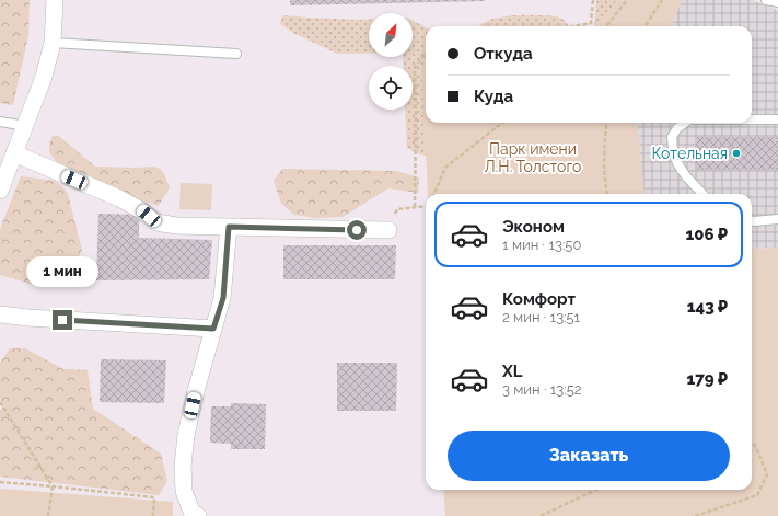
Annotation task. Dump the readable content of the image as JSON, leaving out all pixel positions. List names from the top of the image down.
{
  "parks": ["Парк имени Л.Н. Толстого"],
  "places": ["Котельная"],
  "north": "top right",
  "page": {
    "banner": ["Откуда", "Куда"],
    "list": [
      {
        "name": "Эконом",
        "note": "1 мин · 13:50",
        "value": "106 ₽"
      },
      {
        "name": "Комфорт",
        "note": "2 мин · 13:51",
        "value": "143 ₽"
      },
      {
        "name": "XL",
        "note": "3 мин · 13:52",
        "value": "179 ₽"
      }
    ],
    "bubble": "1 мин",
    "buttons": "Заказать"
  }
}
